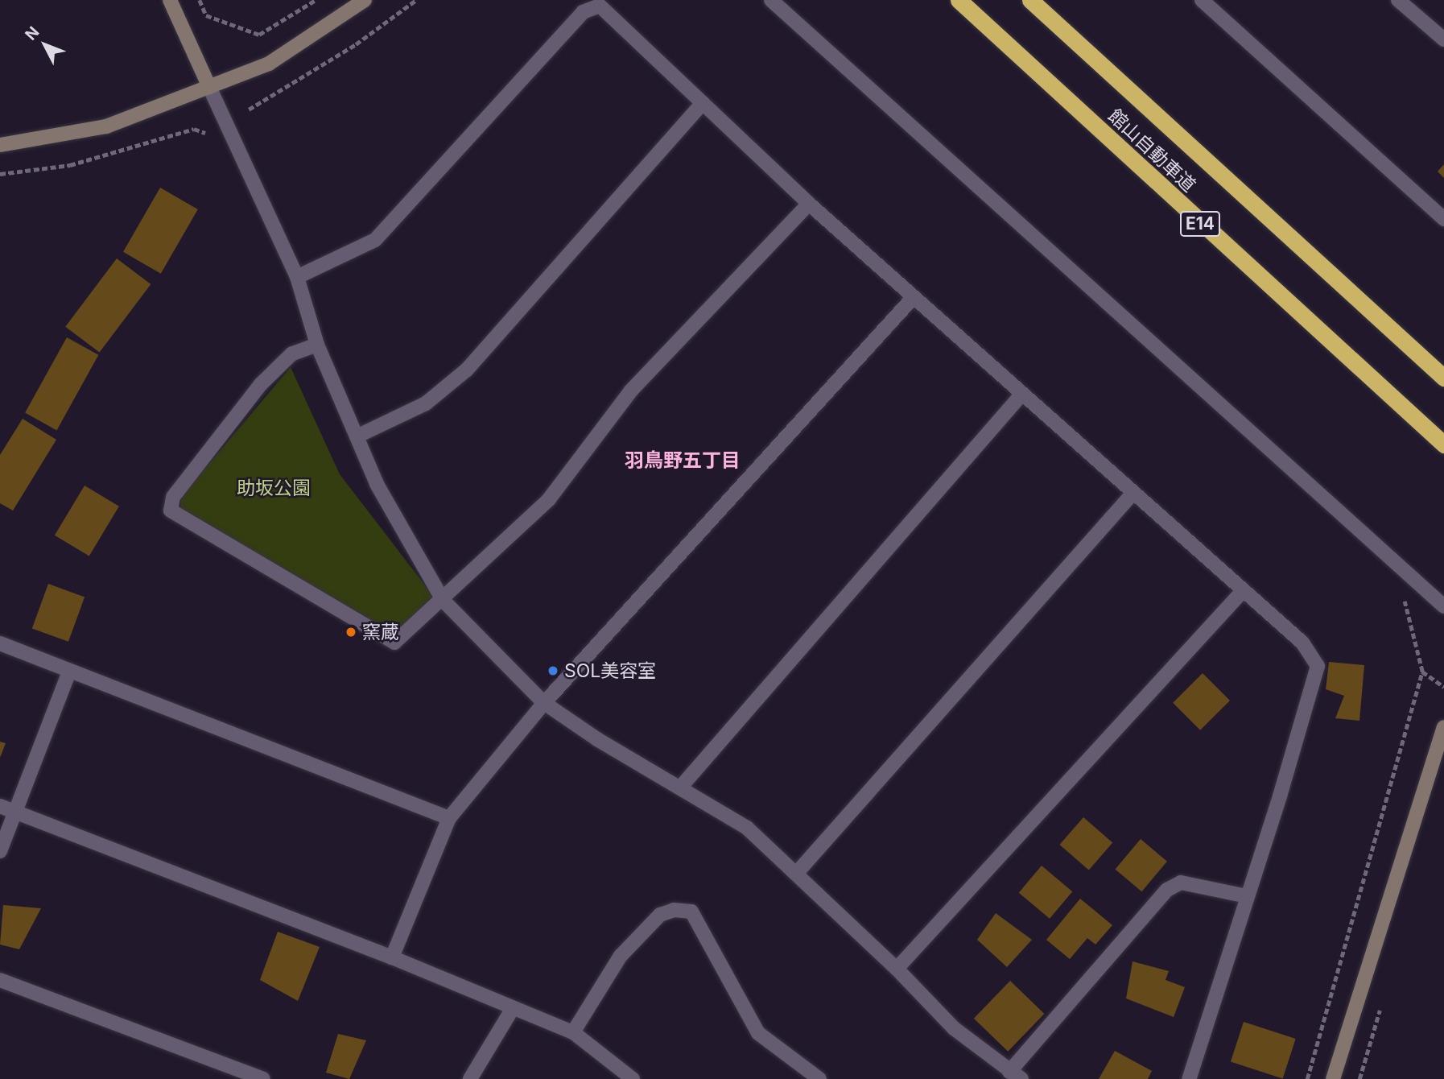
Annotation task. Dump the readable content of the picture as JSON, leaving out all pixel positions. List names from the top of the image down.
{
  "streets": {
    "highway": ["館山自動車道", "E14"]
  },
  "districts": ["羽鳥野五丁目"],
  "parks": ["助坂公園"],
  "places": ["窯蔵", "SOL美容室"],
  "north": "top left"
}
